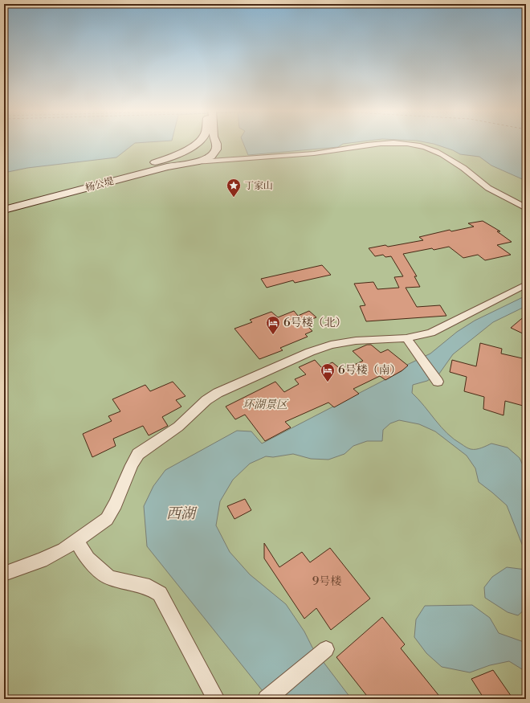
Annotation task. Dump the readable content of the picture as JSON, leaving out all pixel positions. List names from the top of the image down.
{
  "streets": {
    "main road": ["杨公堤"]
  },
  "water": ["西湖"],
  "parks": ["环湖景区"],
  "places": {
    "place": ["丁家山"],
    "hotel": ["6号楼（北）", "6号楼（南）"]
  },
  "house_numbers": ["9号楼"]
}
